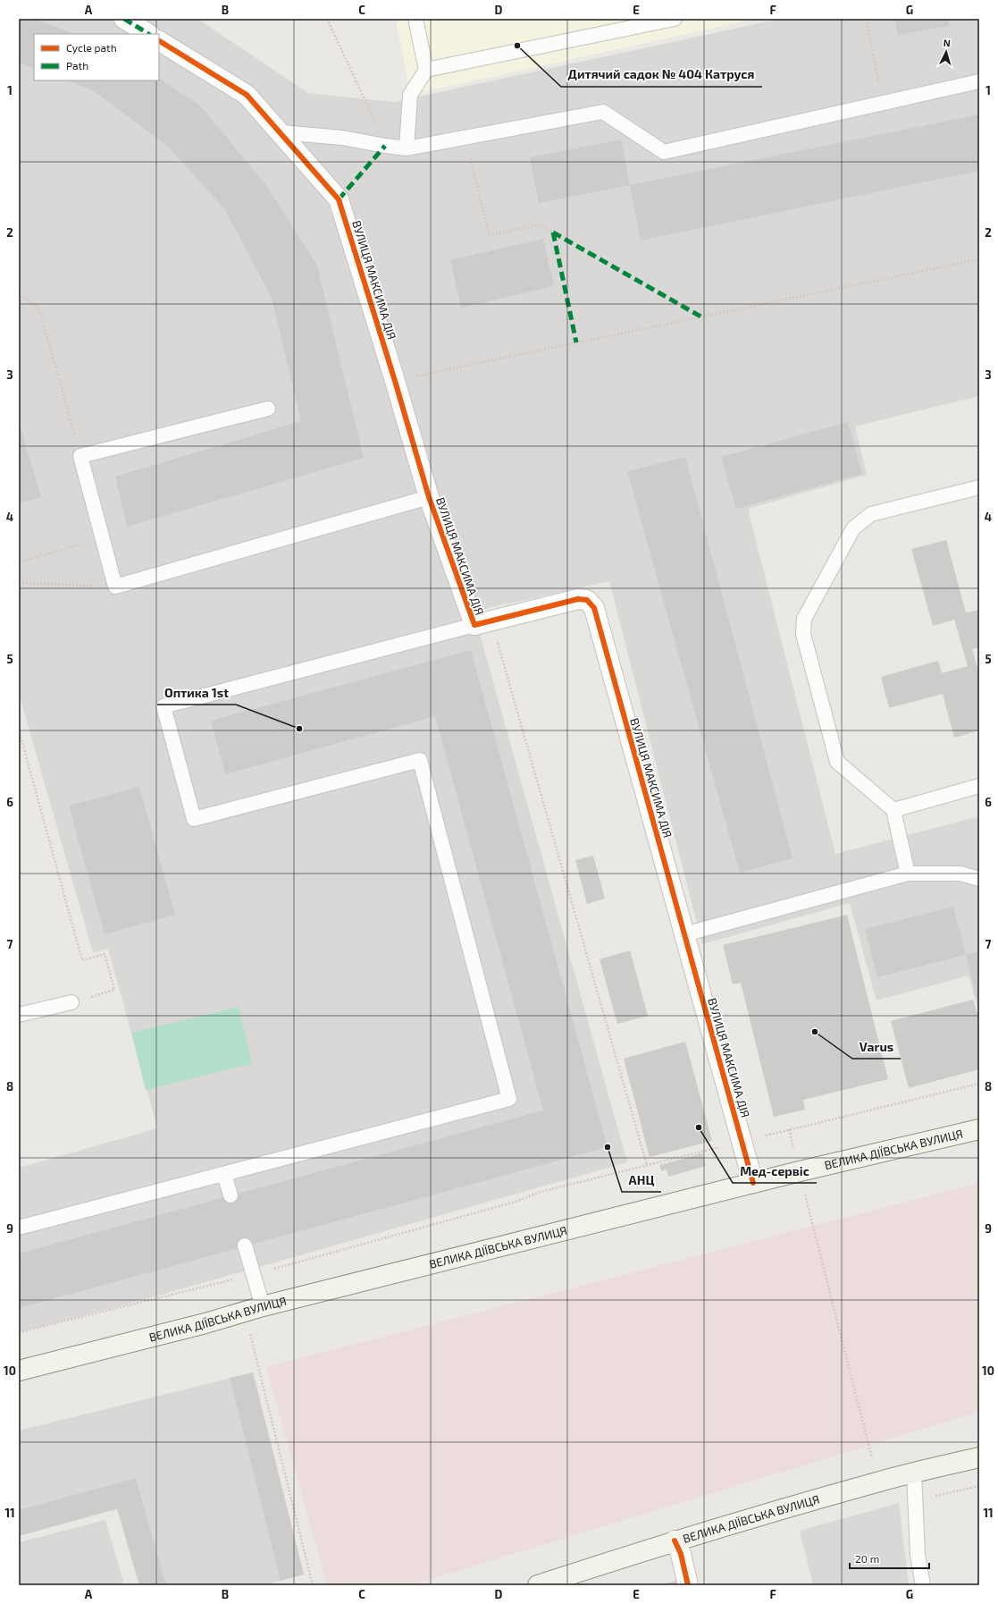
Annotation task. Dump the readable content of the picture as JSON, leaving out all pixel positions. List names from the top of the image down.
{
  "streets": {
    "main road": ["ВЕЛИКА ДІЇВСЬКА ВУЛИЦЯ"],
    "street": ["ВУЛИЦЯ МАКСИМА ДІЯ"]
  },
  "crossings": [
    ["ВУЛИЦЯ МАКСИМА ДІЯ", "ВЕЛИКА ДІЇВСЬКА ВУЛИЦЯ"]
  ],
  "places": [
    "Дитячий садок № 404 Катруся",
    "Оптика 1st",
    "Varus",
    "Мед-сервіс",
    "АНЦ"
  ],
  "legend": ["Cycle path", "Path"],
  "scale_bar": "20 m",
  "north": "top",
  "grid": {
    "columns": [
      "A",
      "B",
      "C",
      "D",
      "E",
      "F",
      "G"
    ],
    "rows": [
      "1",
      "2",
      "3",
      "4",
      "5",
      "6",
      "7",
      "8",
      "9",
      "10",
      "11"
    ]
  }
}
